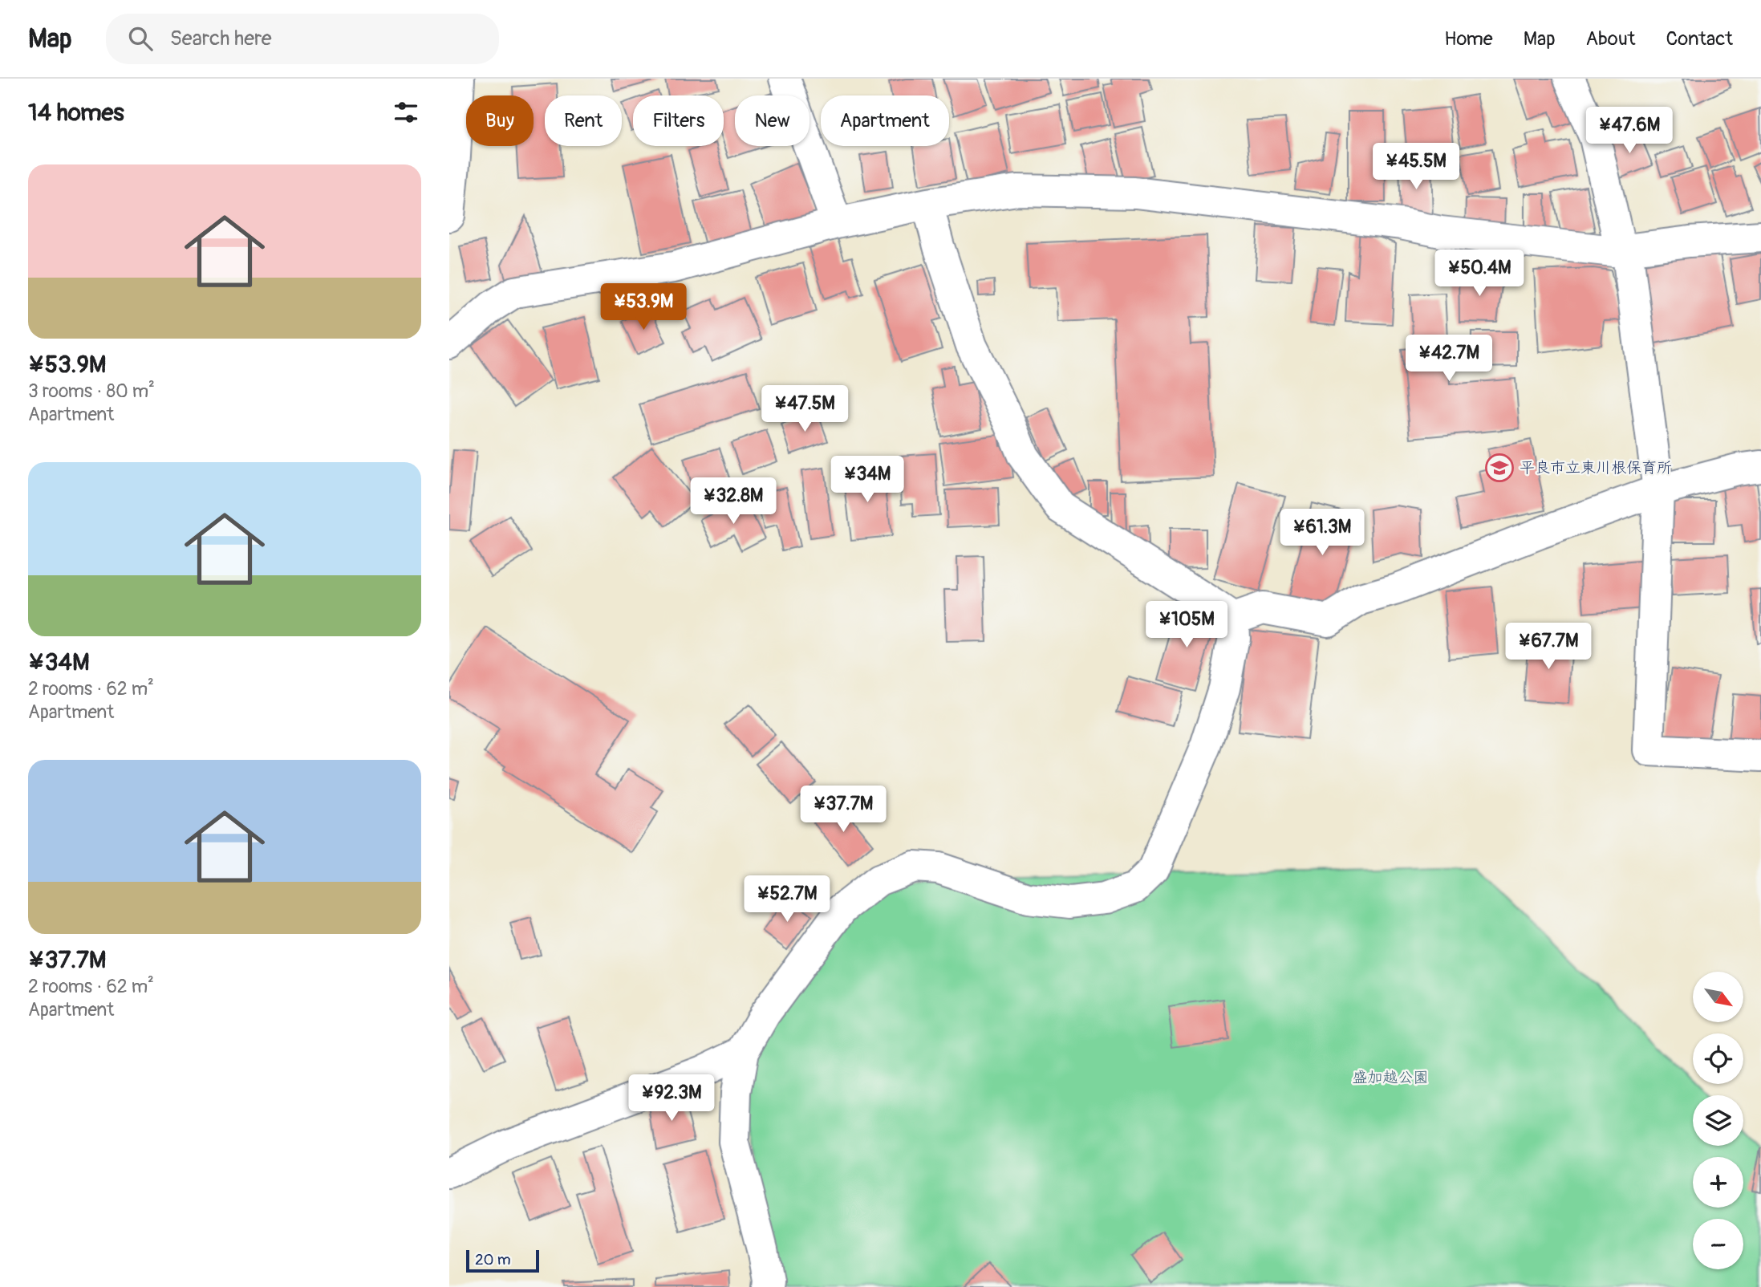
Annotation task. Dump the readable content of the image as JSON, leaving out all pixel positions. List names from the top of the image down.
{
  "parks": ["盛加越公園"],
  "places": {
    "school or university": ["平良市立東川根保育所"]
  },
  "scale_bar": "20 m",
  "north": "bottom right",
  "page": {
    "header": "Map",
    "search": "Search here",
    "nav": [
      "Home",
      "Map",
      "About",
      "Contact"
    ],
    "heading": "14 homes",
    "chip": [
      "Buy",
      "Rent",
      "Filters",
      "New",
      "Apartment"
    ],
    "price": [
      "¥47.6M",
      "¥45.5M",
      "¥50.4M",
      "¥53.9M",
      "¥42.7M",
      "¥47.5M",
      "¥34M",
      "¥32.8M",
      "¥61.3M",
      "¥105M",
      "¥67.7M",
      "¥37.7M",
      "¥52.7M",
      "¥92.3M"
    ],
    "list": [
      {
        "name": "¥53.9M",
        "note": "3 rooms · 80 m² · Apartment"
      },
      {
        "name": "¥34M",
        "note": "2 rooms · 62 m² · Apartment"
      },
      {
        "name": "¥37.7M",
        "note": "2 rooms · 62 m² · Apartment"
      }
    ],
    "map_buttons": ["+", "−"],
    "scale": "20 m"
  }
}
